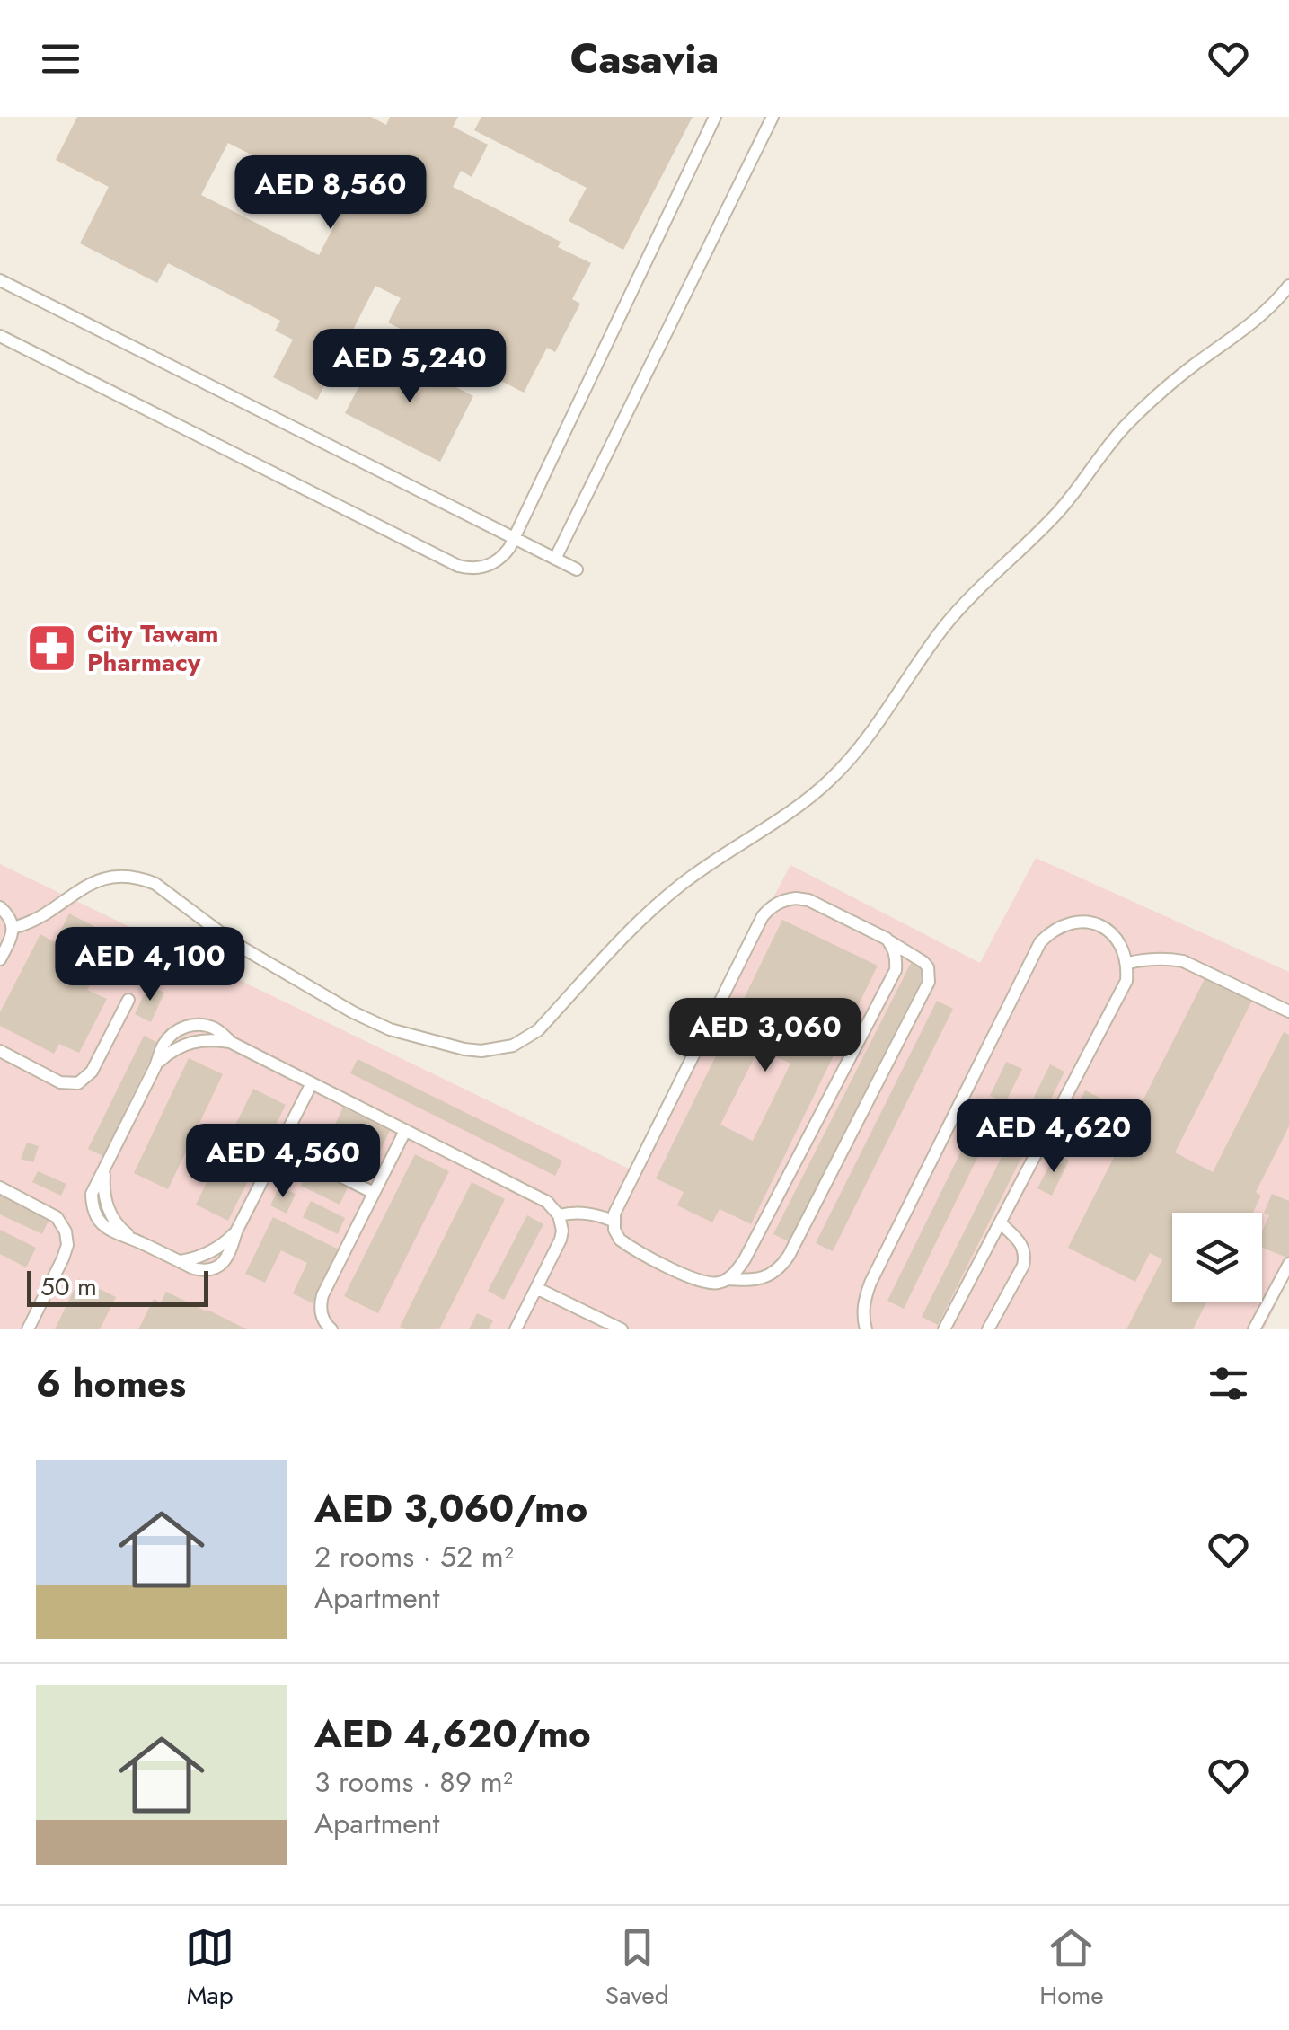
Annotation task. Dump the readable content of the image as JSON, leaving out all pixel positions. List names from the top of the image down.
{
  "places": {
    "pharmacy": ["City Tawam Pharmacy"]
  },
  "scale_bar": "50 m",
  "page": {
    "header": "Casavia",
    "price": [
      "AED 8,560",
      "AED 5,240",
      "AED 4,100",
      "AED 3,060",
      "AED 4,620",
      "AED 4,560"
    ],
    "scale": "50 m",
    "heading": "6 homes",
    "list": [
      {
        "name": "AED 3,060/mo",
        "note": "2 rooms · 52 m² · Apartment"
      },
      {
        "name": "AED 4,620/mo",
        "note": "3 rooms · 89 m² · Apartment"
      }
    ],
    "tabs": ["Map", "Saved", "Home"]
  }
}
